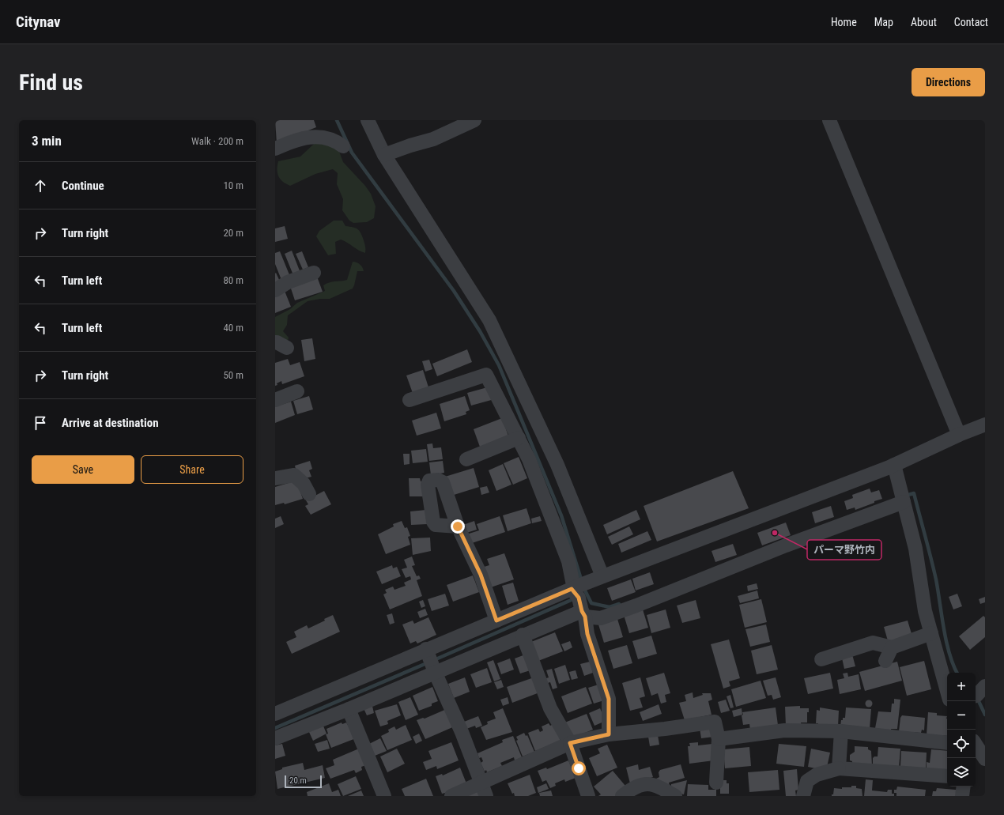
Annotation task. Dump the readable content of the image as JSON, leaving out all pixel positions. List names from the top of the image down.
{
  "places": ["パーマ野竹内"],
  "scale_bar": "20 m",
  "page": {
    "header": "Citynav",
    "nav": [
      "Home",
      "Map",
      "About",
      "Contact"
    ],
    "buttons": [
      "Directions",
      ["Save", "Share"]
    ],
    "title": "Find us",
    "heading": ["3 min", "Walk · 200 m"],
    "list": [
      ["Continue", "10 m"],
      ["Turn right", "20 m"],
      ["Turn left", "80 m"],
      ["Turn left", "40 m"],
      ["Turn right", "50 m"],
      "Arrive at destination"
    ],
    "map_buttons": ["+", "−"],
    "scale": "20 m"
  }
}
